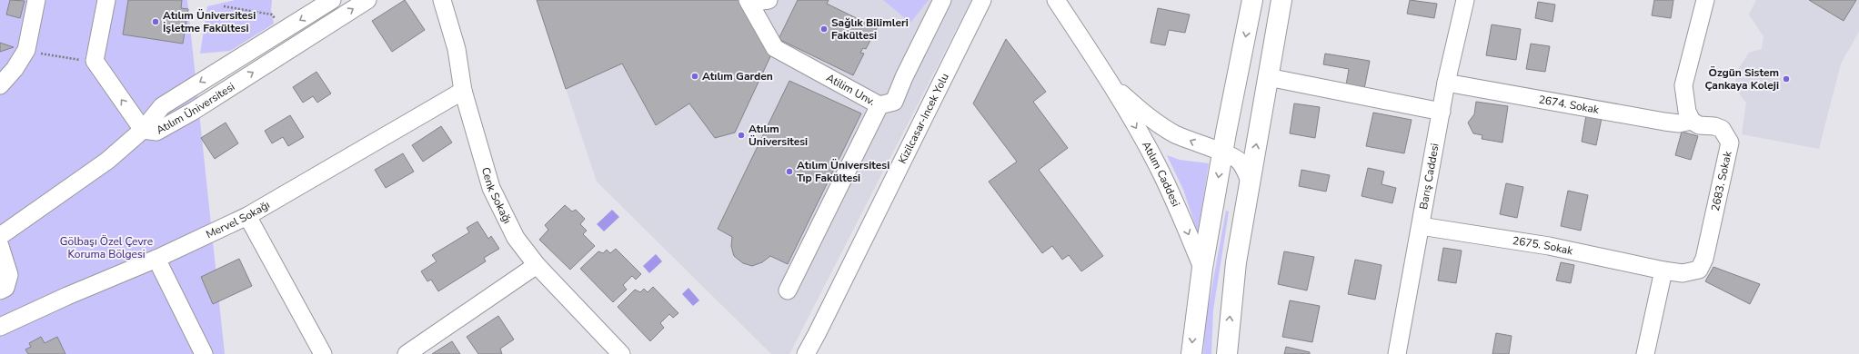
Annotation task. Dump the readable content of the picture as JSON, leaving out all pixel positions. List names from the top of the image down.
{
  "streets": {
    "street": [
      "Atilim Unv.",
      "2674. Sokak",
      "Atılım Üniversitesi",
      "Kizilcasar-Incek Yolu",
      "Atılım Caddesi",
      "Barış Caddesi",
      "2683. Sokak",
      "Cenk Sokağı",
      "Mervel Sokağı",
      "2675. Sokak"
    ]
  },
  "crossings": [
    ["2674. Sokak", "Barış Caddesi"],
    ["2674. Sokak", "2683. Sokak"],
    ["Barış Caddesi", "2675. Sokak"],
    ["2683. Sokak", "2675. Sokak"],
    ["Cenk Sokağı", "Mervel Sokağı"]
  ],
  "parks": ["Gölbaşı Özel Çevre Koruma Bölgesi"],
  "places": [
    "Atılım Üniversitesi İşletme Fakültesi",
    "Sağlık Bilimleri Fakültesi",
    "Atılım Garden",
    "Özgün Sistem Çankaya Koleji",
    "Atılım Üniversitesi",
    "Atılım Üniversitesi Tıp Fakültesi"
  ]
}
